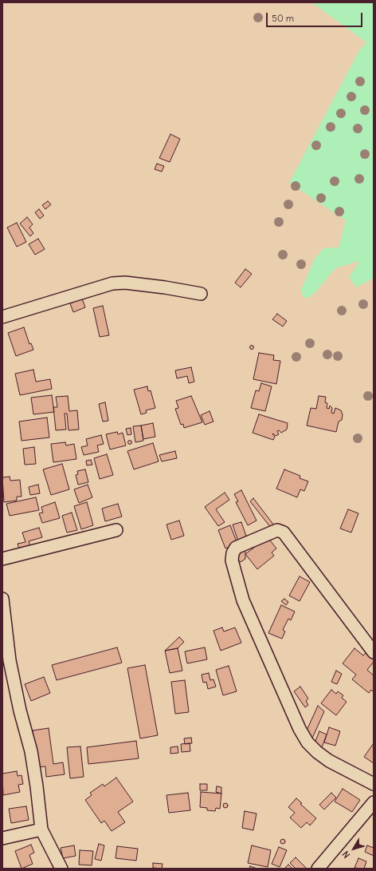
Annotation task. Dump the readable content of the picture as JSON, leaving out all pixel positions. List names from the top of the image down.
{
  "scale_bar": "50 m",
  "north": "bottom left"
}
